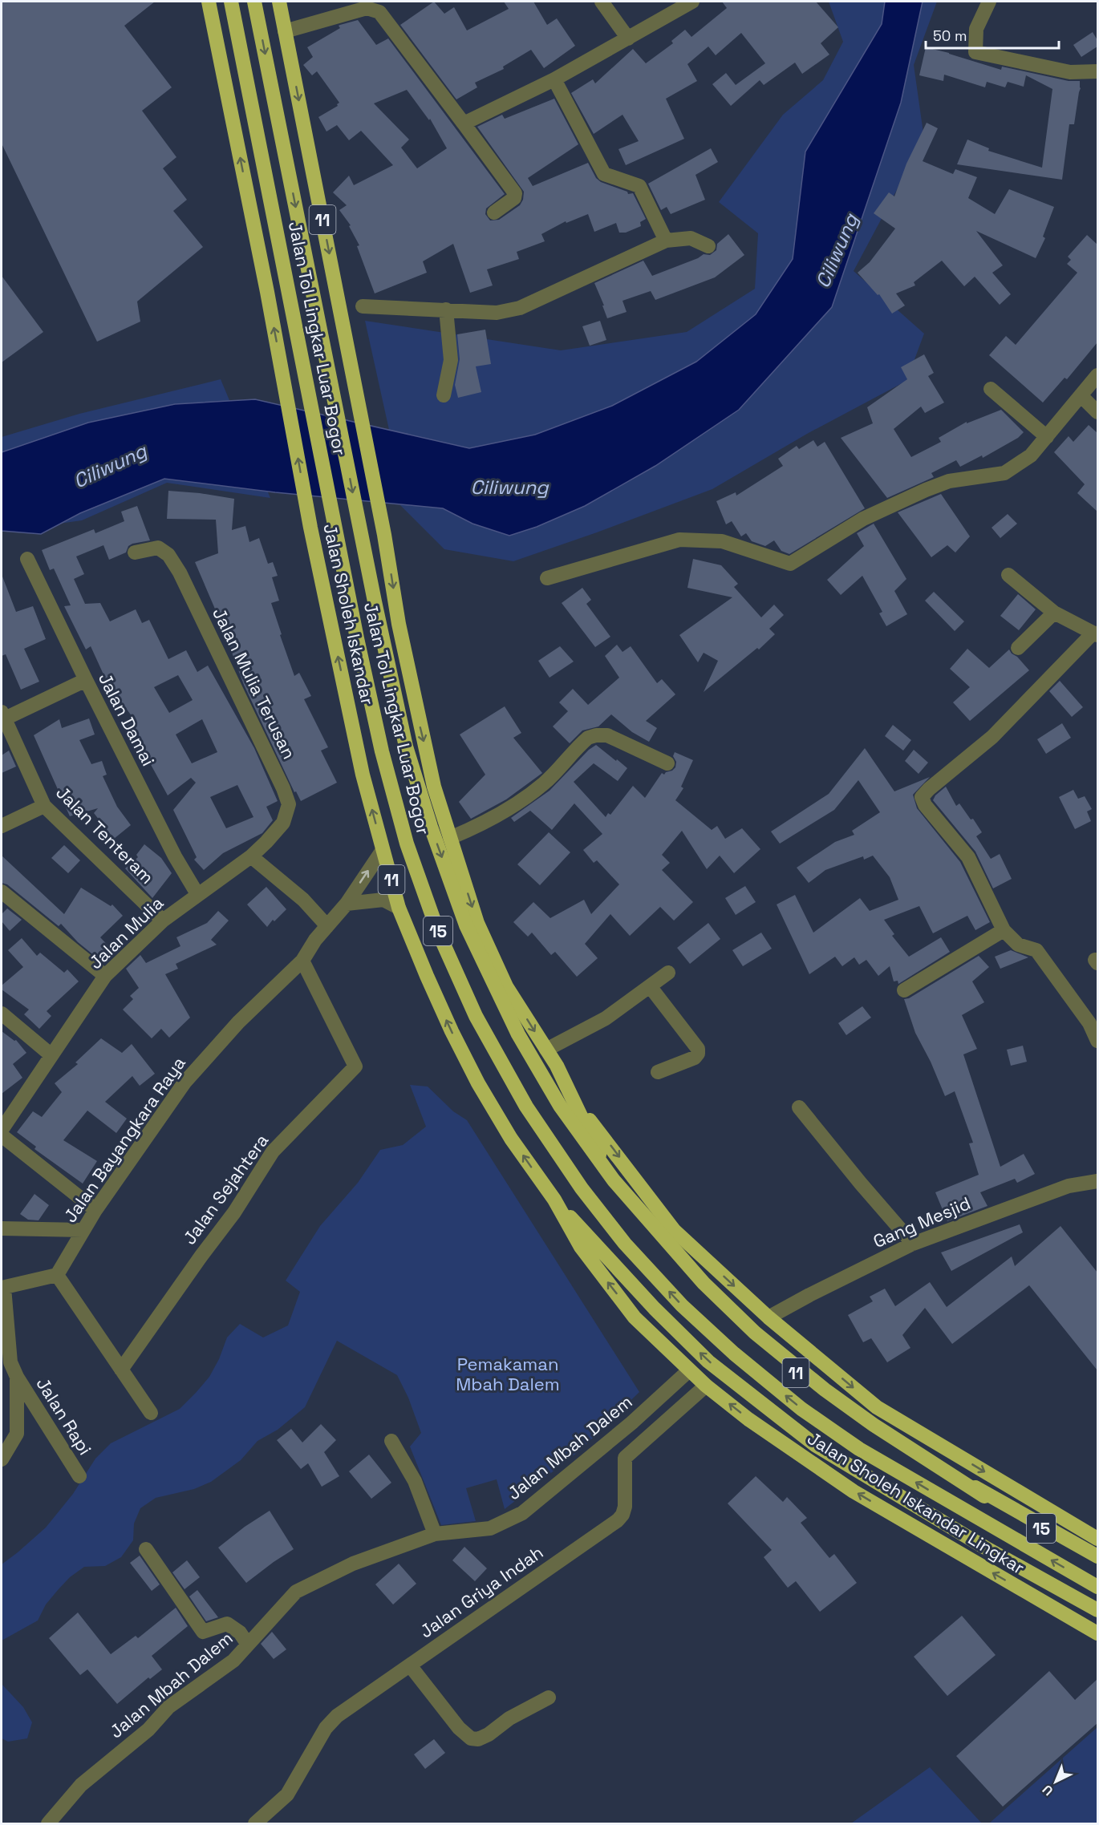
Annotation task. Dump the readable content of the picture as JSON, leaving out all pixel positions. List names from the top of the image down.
{
  "streets": {
    "highway": [
      "11",
      "Jalan Tol Lingkar Luar Bogor",
      "Jalan Sholeh Iskandar",
      "15",
      "Jalan Sholeh Iskandar Lingkar"
    ],
    "street": [
      "Jalan Mulia Terusan",
      "Jalan Damai",
      "Jalan Tenteram",
      "Jalan Mulia",
      "Jalan Bayangkara Raya",
      "Jalan Sejahtera",
      "Gang Mesjid",
      "Jalan Rapi",
      "Jalan Mbah Dalem",
      "Jalan Griya Indah"
    ]
  },
  "crossings": [
    ["11", "Jalan Sholeh Iskandar"],
    ["11", "Jalan Sholeh Iskandar Lingkar"],
    ["Jalan Sholeh Iskandar", "Jalan Bayangkara Raya"],
    ["Jalan Sholeh Iskandar", "Jalan Sholeh Iskandar Lingkar"],
    ["Jalan Mulia Terusan", "Jalan Mulia"],
    ["Jalan Damai", "Jalan Mulia"],
    ["Jalan Tenteram", "Jalan Mulia"],
    ["Jalan Bayangkara Raya", "Jalan Sejahtera"],
    ["Jalan Mbah Dalem", "Jalan Sholeh Iskandar Lingkar"],
    ["Jalan Sholeh Iskandar Lingkar", "Jalan Griya Indah"]
  ],
  "water": ["Ciliwung"],
  "parks": ["Pemakaman Mbah Dalem"],
  "scale_bar": "50 m",
  "north": "bottom left"
}
